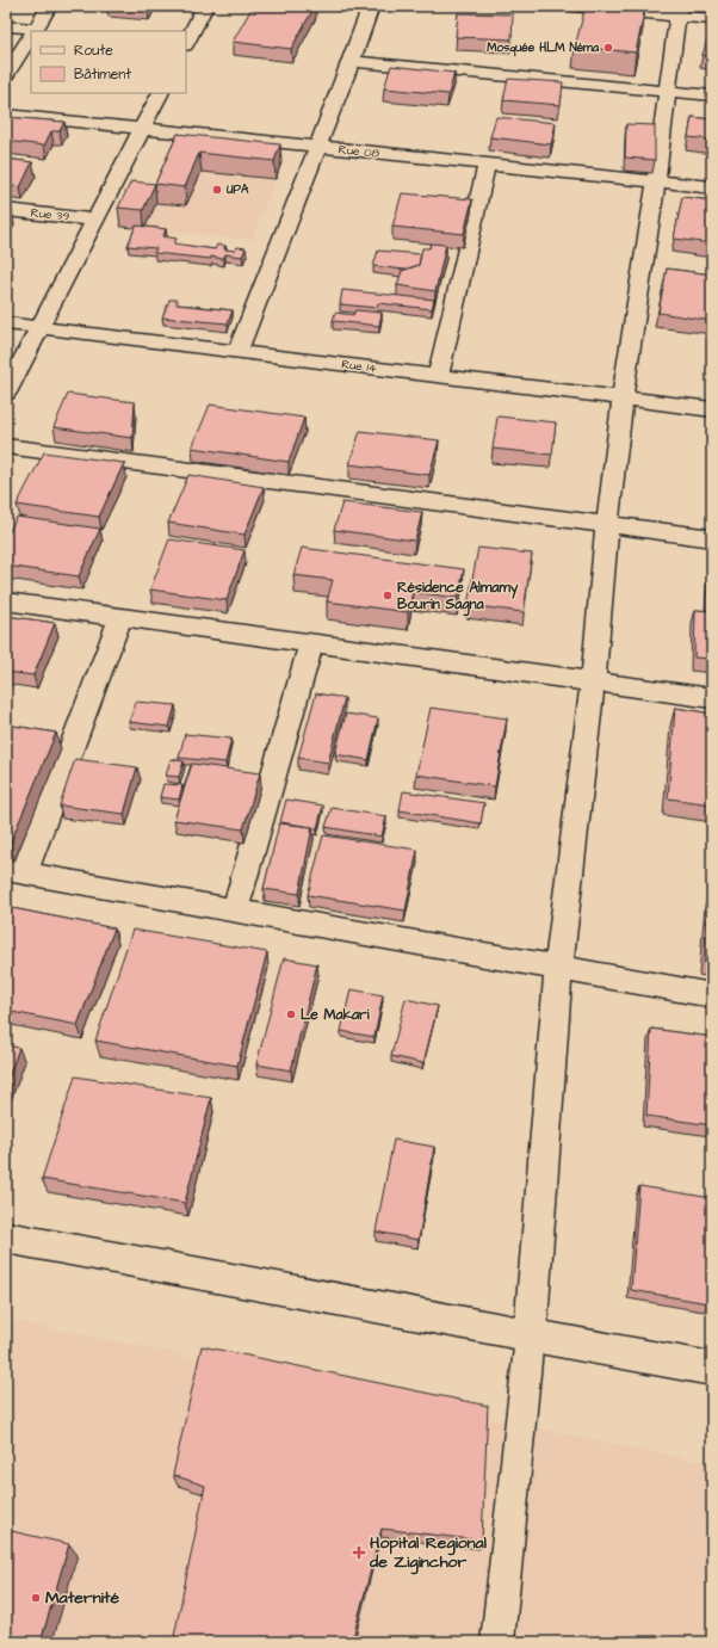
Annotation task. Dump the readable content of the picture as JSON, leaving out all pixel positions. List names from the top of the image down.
{
  "streets": {
    "street": ["Rue 08", "Rue 39", "Rue 14"]
  },
  "places": {
    "other": [
      "Mosquée HLM Néma",
      "UPA",
      "Résidence Almamy Bourin Sagna",
      "Le Makari",
      "Maternité"
    ],
    "health": ["Hopital Regional de Ziginchor"]
  },
  "legend": ["Route", "Bâtiment"]
}
